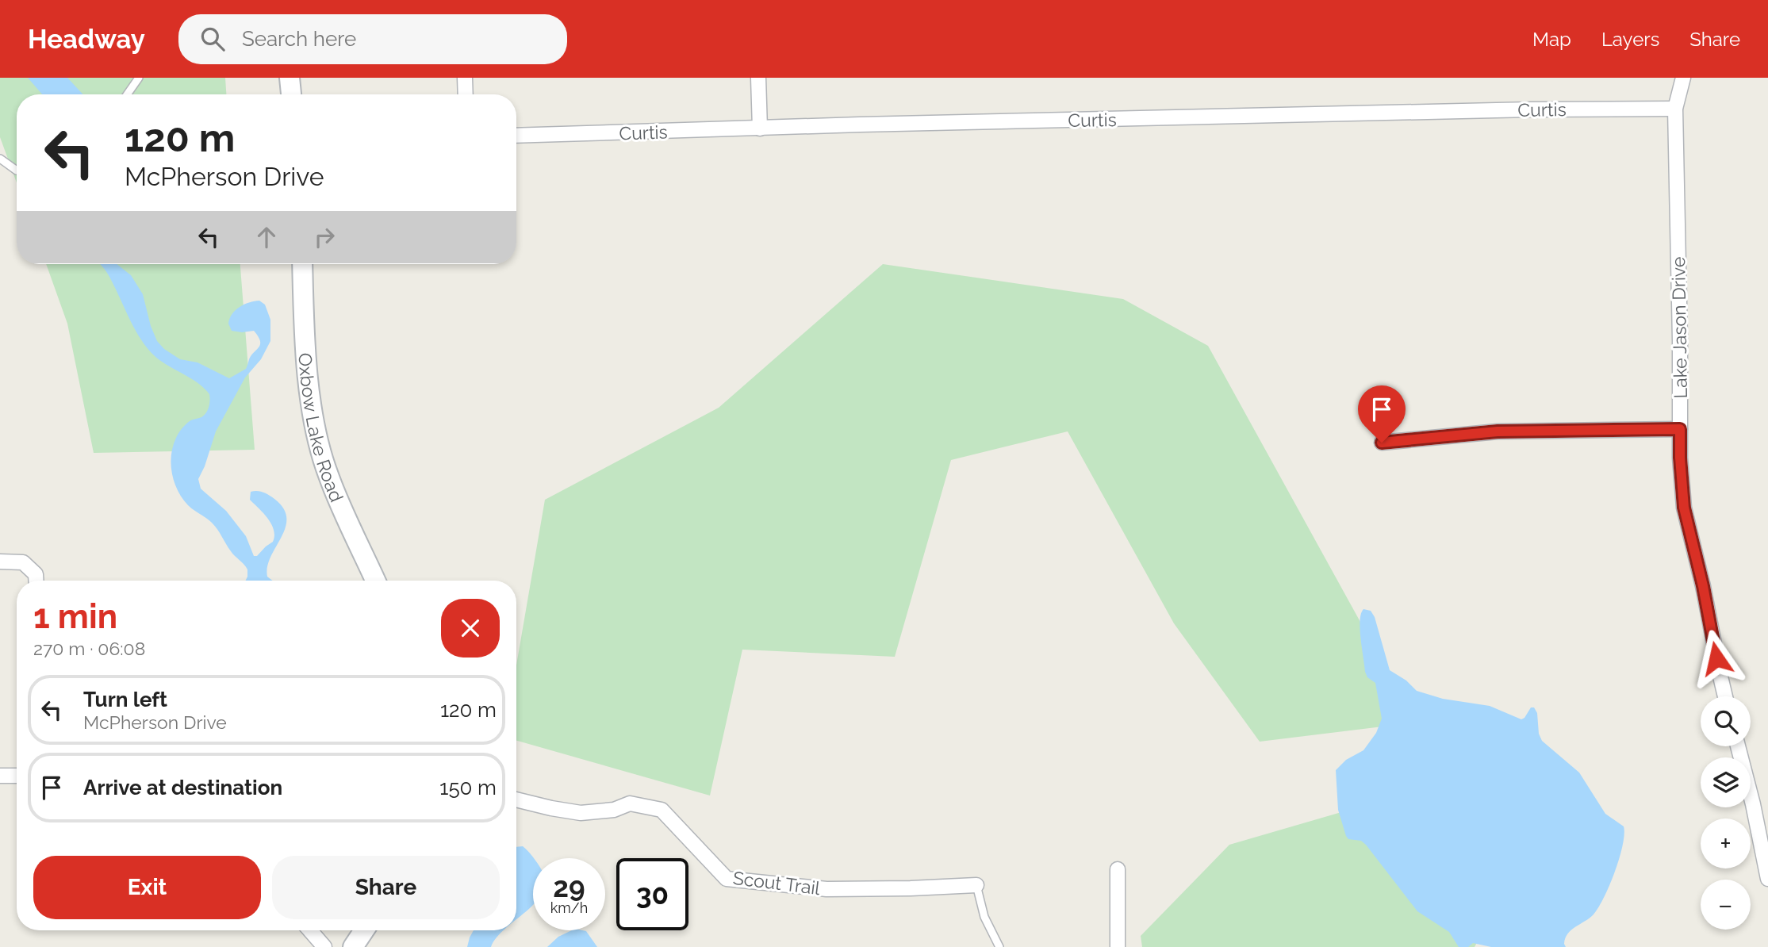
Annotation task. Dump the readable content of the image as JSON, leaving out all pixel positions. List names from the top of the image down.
{
  "streets": {
    "street": [
      "Curtis",
      "Lake Jason Drive",
      "Oxbow Lake Road",
      "Scout Trail"
    ]
  },
  "crossings": [
    ["Curtis", "Lake Jason Drive"]
  ],
  "page": {
    "header": "Headway",
    "search": "Search here",
    "nav": ["Map", "Layers", "Share"],
    "turn": ["120 m", "McPherson Drive"],
    "heading": ["1 min", "270 m · 06:08"],
    "list": [
      {
        "name": "Turn left",
        "note": "McPherson Drive",
        "value": "120 m"
      },
      {
        "name": "Arrive at destination",
        "value": "150 m"
      }
    ],
    "map_buttons": ["+", "−"],
    "buttons": ["Exit", "Share"],
    "speed": "29 km/h",
    "limit": "30"
  }
}
